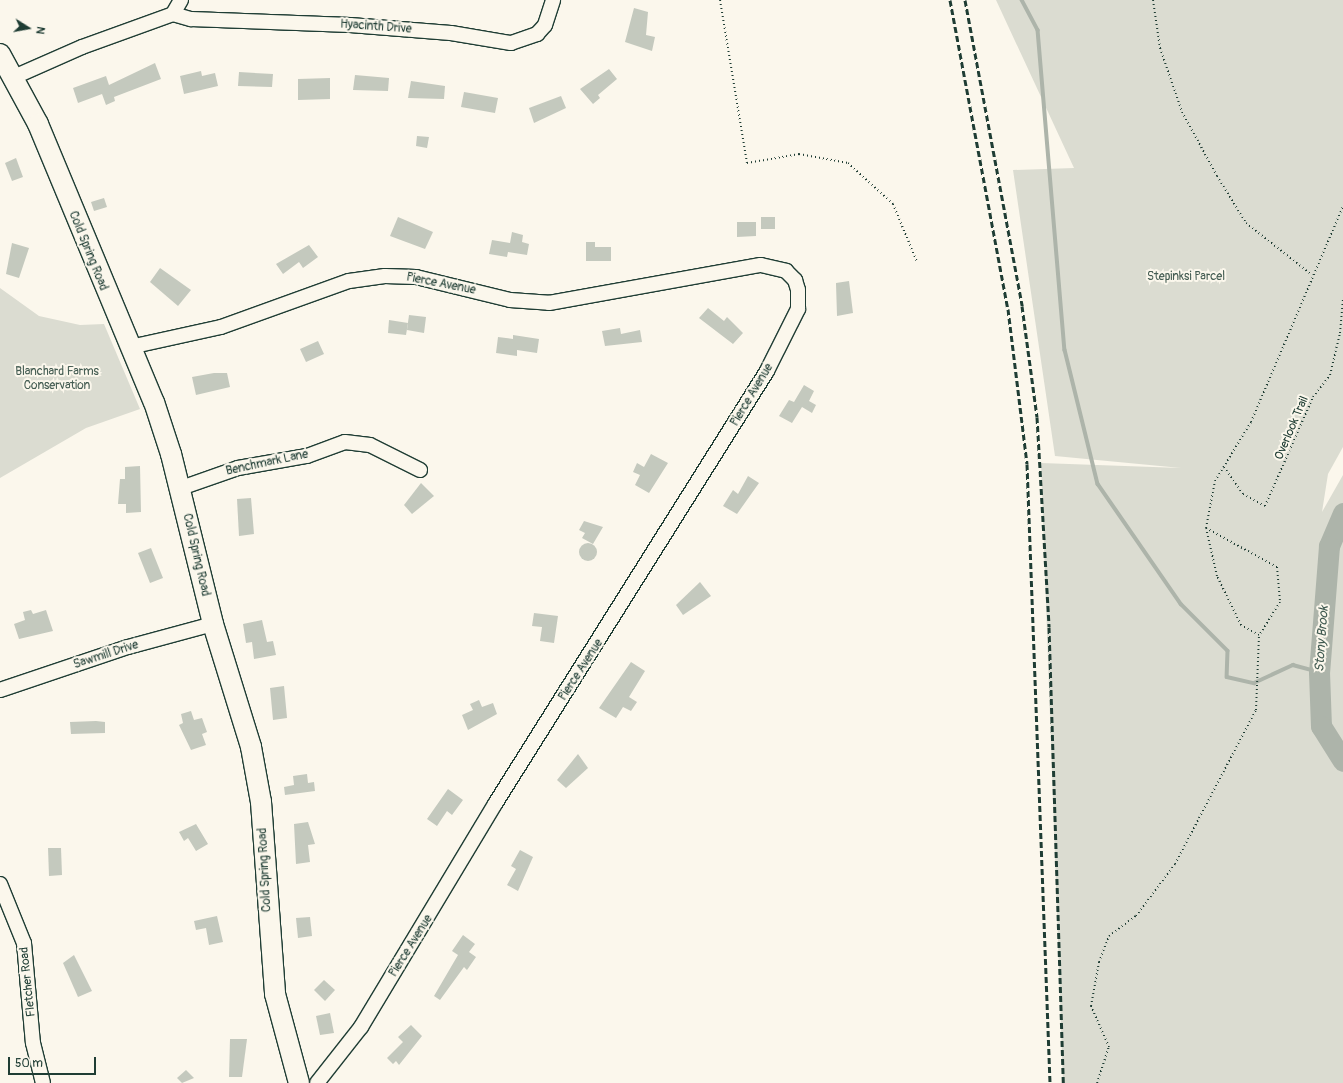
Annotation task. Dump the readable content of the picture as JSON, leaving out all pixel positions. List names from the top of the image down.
{
  "streets": {
    "street": [
      "Hyacinth Drive",
      "Cold Spring Road",
      "Pierce Avenue",
      "Benchmark Lane",
      "Sawmill Drive",
      "Fletcher Road"
    ],
    "path": ["Overlook Trail"]
  },
  "crossings": [
    ["Cold Spring Road", "Pierce Avenue"],
    ["Cold Spring Road", "Benchmark Lane"],
    ["Cold Spring Road", "Sawmill Drive"]
  ],
  "water": ["Stony Brook"],
  "parks": ["Stepinksi Parcel", "Blanchard Farms Conservation"],
  "scale_bar": "50 m",
  "north": "right"
}
